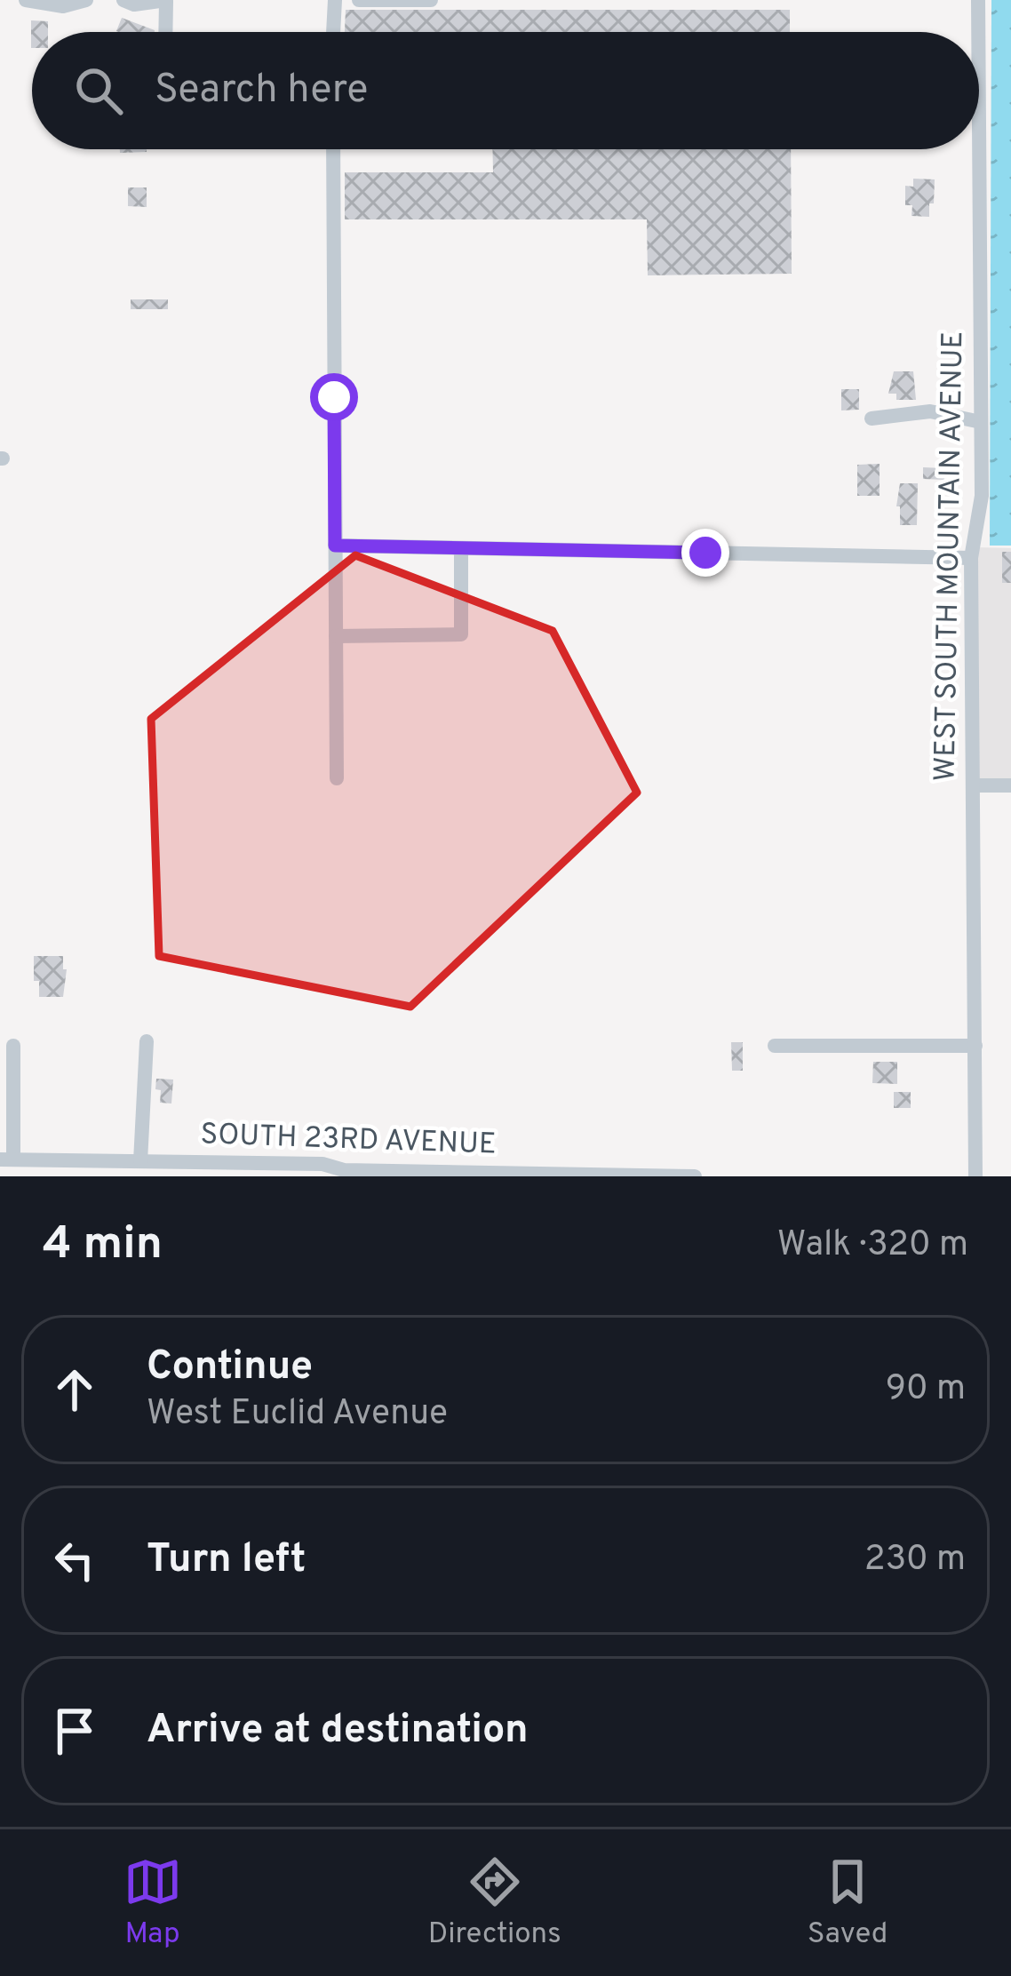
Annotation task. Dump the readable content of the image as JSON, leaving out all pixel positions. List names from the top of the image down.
{
  "streets": {
    "street": ["WEST SOUTH MOUNTAIN AVENUE", "SOUTH 23RD AVENUE"]
  },
  "page": {
    "search": "Search here",
    "heading": ["4 min", "Walk · 320 m"],
    "list": [
      ["Continue", "West Euclid Avenue", "90 m"],
      ["Turn left", "230 m"],
      "Arrive at destination"
    ],
    "nav": ["Map", "Directions", "Saved"]
  }
}
